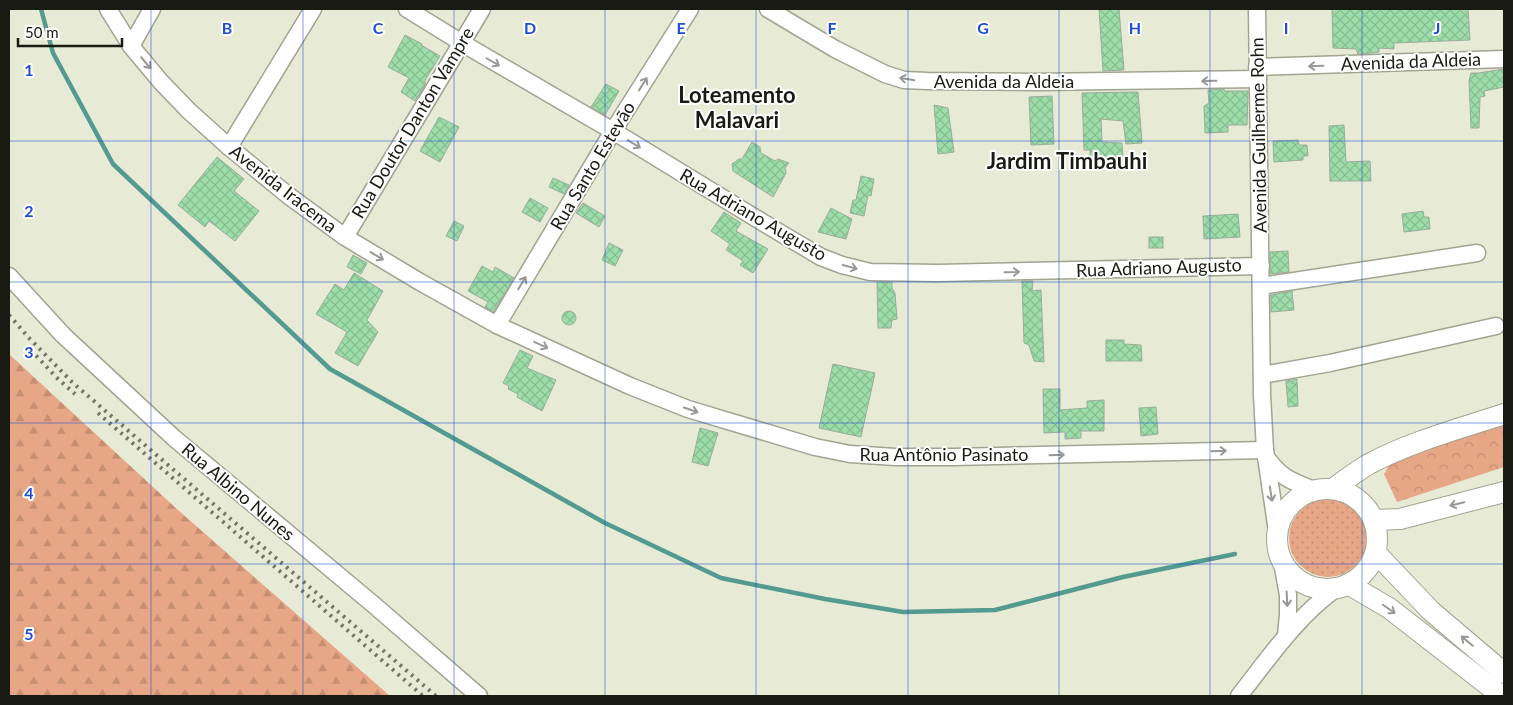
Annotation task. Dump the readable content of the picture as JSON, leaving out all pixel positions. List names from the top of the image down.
{
  "streets": {
    "street": [
      "Avenida da Aldeia",
      "Rua Doutor Danton Vampre",
      "Avenida Guilherme Rohn",
      "Rua Santo Estevão",
      "Avenida Iracema",
      "Rua Adriano Augusto",
      "Rua Antônio Pasinato",
      "Rua Albino Nunes"
    ]
  },
  "crossings": [
    ["Avenida da Aldeia", "Avenida Guilherme Rohn"],
    ["Rua Doutor Danton Vampre", "Avenida Iracema"],
    ["Rua Doutor Danton Vampre", "Rua Adriano Augusto"],
    ["Avenida Guilherme Rohn", "Rua Adriano Augusto"],
    ["Avenida Guilherme Rohn", "Rua Antônio Pasinato"],
    ["Rua Santo Estevão", "Avenida Iracema"],
    ["Rua Santo Estevão", "Rua Adriano Augusto"],
    ["Rua Santo Estevão", "Rua Antônio Pasinato"],
    ["Avenida Iracema", "Rua Antônio Pasinato"]
  ],
  "one_way": [
    "Avenida da Aldeia",
    "Rua Santo Estevão",
    "Avenida Iracema",
    "Rua Adriano Augusto",
    "Rua Antônio Pasinato"
  ],
  "districts": ["Loteamento Malavari", "Jardim Timbauhi"],
  "scale_bar": "50 m",
  "grid": {
    "columns": [
      "B",
      "C",
      "D",
      "E",
      "F",
      "G",
      "H",
      "I",
      "J"
    ],
    "rows": [
      "1",
      "2",
      "3",
      "4",
      "5"
    ]
  }
}
